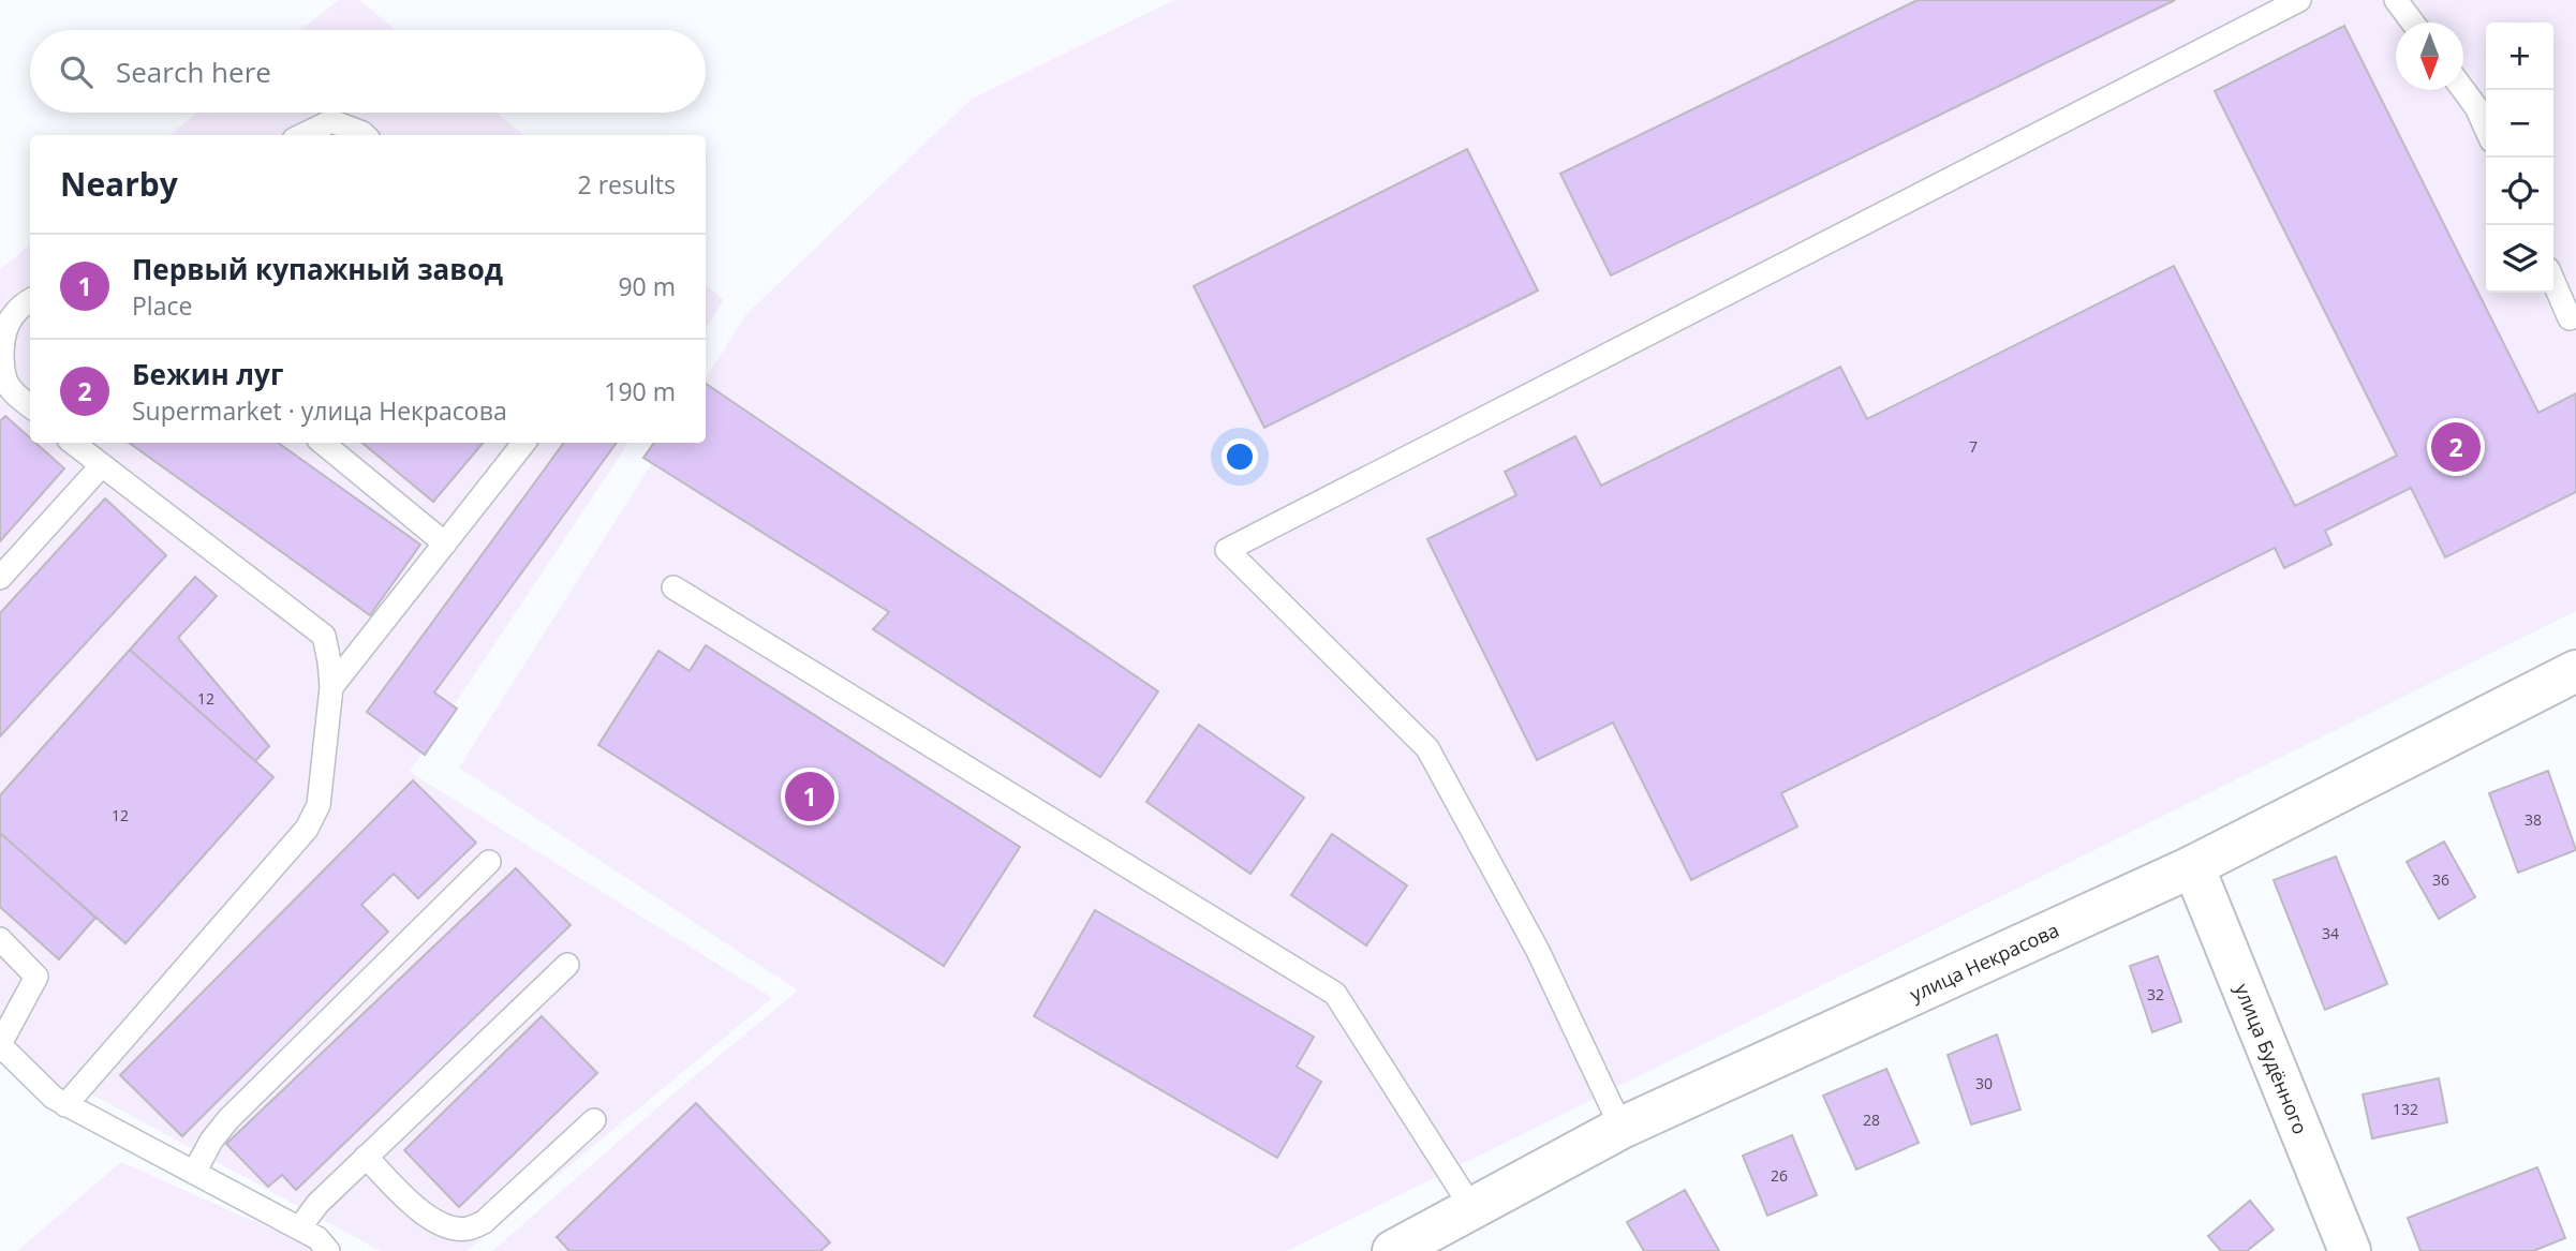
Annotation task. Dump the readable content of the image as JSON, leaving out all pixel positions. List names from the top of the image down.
{
  "streets": {
    "street": ["улица Некрасова", "улица Будённого"]
  },
  "crossings": [
    ["улица Некрасова", "улица Будённого"]
  ],
  "house_numbers": [
    "7",
    "12",
    "12",
    "38",
    "36",
    "34",
    "32",
    "30",
    "132",
    "28",
    "26"
  ],
  "north": "bottom",
  "page": {
    "map_buttons": ["+", "−"],
    "search": "Search here",
    "heading": ["Nearby", "2 results"],
    "list": [
      {
        "mark": "1",
        "name": "Первый купажный завод",
        "note": "Place",
        "value": "90 m"
      },
      {
        "mark": "2",
        "name": "Бежин луг",
        "note": "Supermarket · улица Некрасова",
        "value": "190 m"
      }
    ],
    "pins": ["2", "1"]
  }
}
